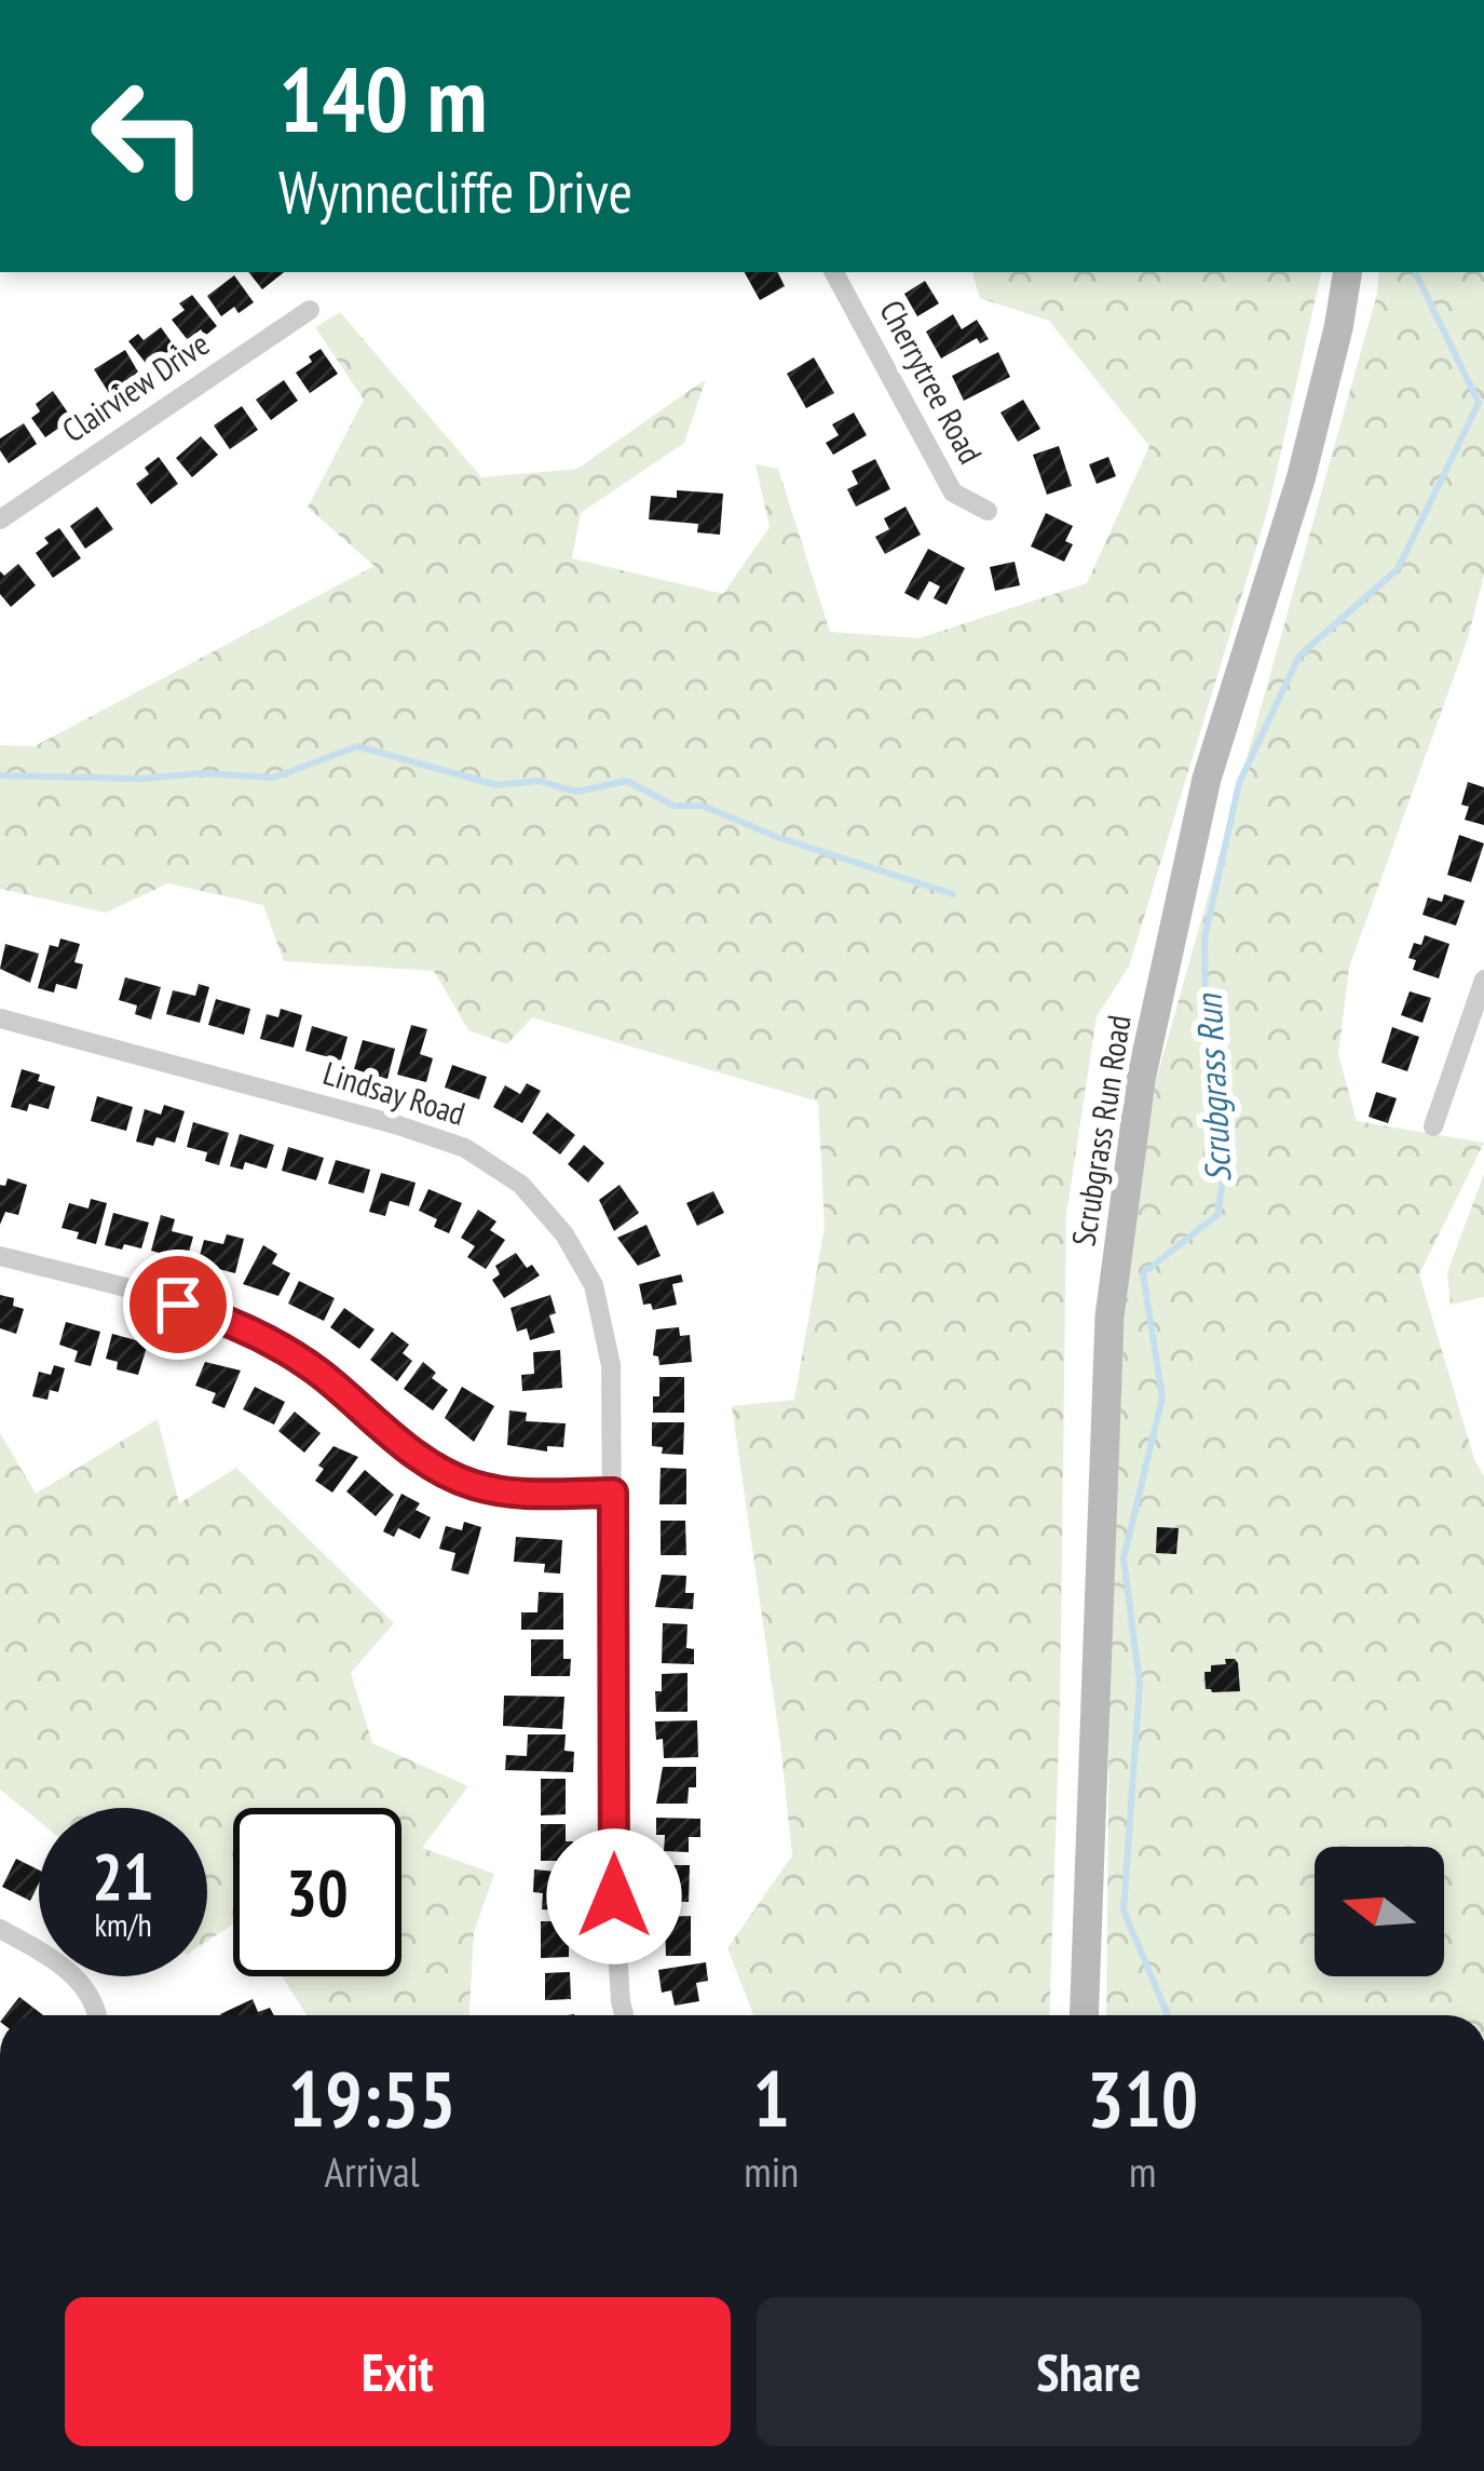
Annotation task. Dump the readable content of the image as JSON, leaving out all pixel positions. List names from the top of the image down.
{
  "streets": {
    "street": [
      "Cherrytree Road",
      "Clairview Drive",
      "Lindsay Road",
      "Scrubgrass Run Road"
    ]
  },
  "water": ["Scrubgrass Run"],
  "north": "left",
  "page": {
    "turn": ["140 m", "Wynnecliffe Drive"],
    "speed": "21 km/h",
    "limit": "30",
    "eta": [
      "19:55",
      "Arrival",
      "1",
      "min",
      "310",
      "m"
    ],
    "buttons": ["Exit", "Share"]
  }
}
